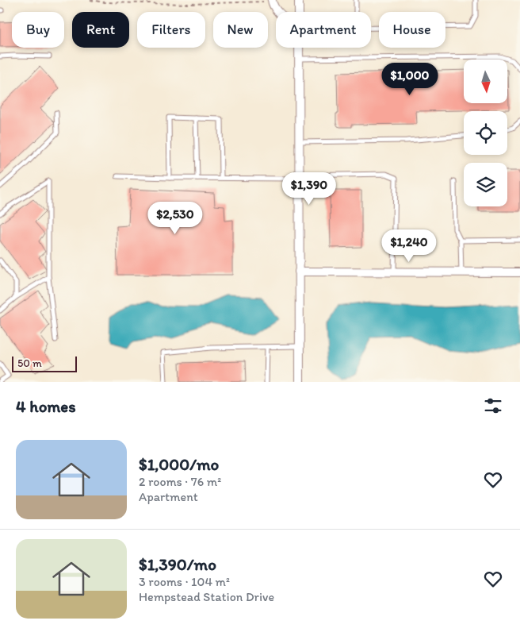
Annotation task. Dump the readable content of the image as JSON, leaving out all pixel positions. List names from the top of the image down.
{
  "scale_bar": "50 m",
  "north": "bottom",
  "page": {
    "chip": [
      "Buy",
      "Rent",
      "Filters",
      "New",
      "Apartment",
      "House"
    ],
    "price": [
      "$1,000",
      "$1,390",
      "$2,530",
      "$1,240"
    ],
    "scale": "50 m",
    "heading": "4 homes",
    "list": [
      {
        "name": "$1,000/mo",
        "note": "2 rooms · 76 m² · Apartment"
      },
      {
        "name": "$1,390/mo",
        "note": "3 rooms · 104 m² · Hempstead Station Drive"
      }
    ]
  }
}
